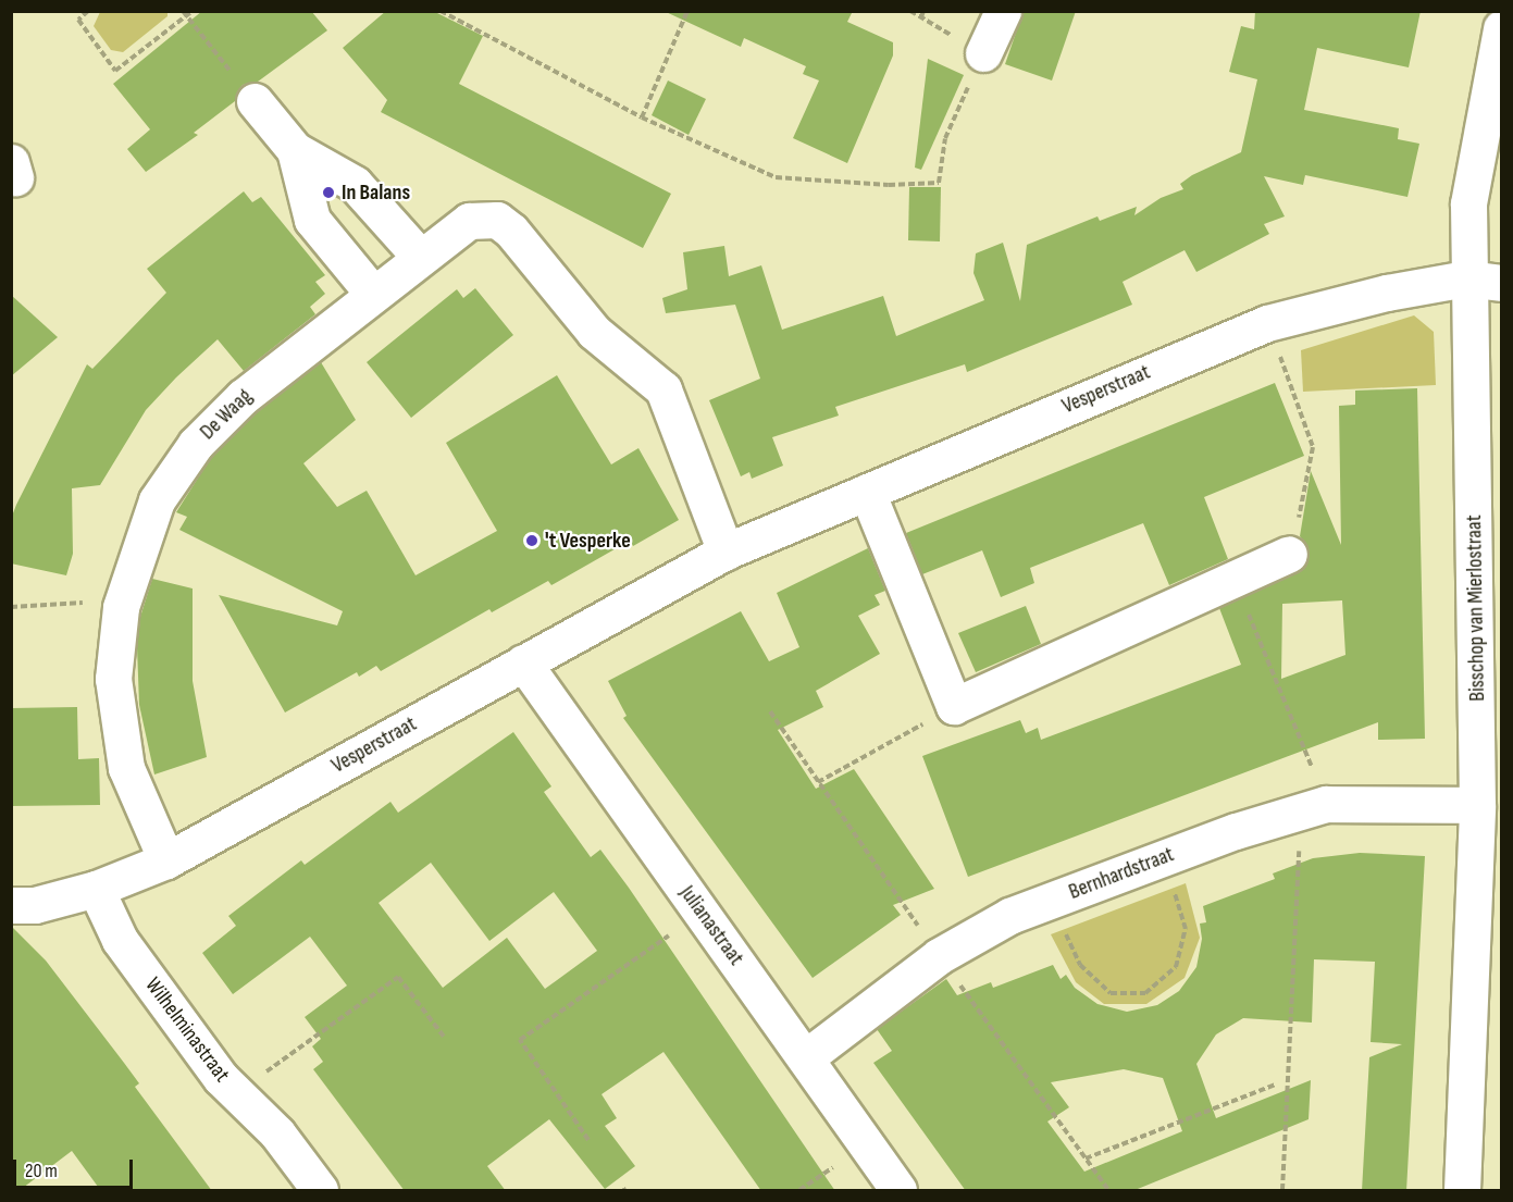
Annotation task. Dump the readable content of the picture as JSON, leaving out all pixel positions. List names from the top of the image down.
{
  "streets": {
    "street": [
      "Vesperstraat",
      "De Waag",
      "Bisschop van Mierlostraat",
      "Bernhardstraat",
      "Julianastraat",
      "Wilhelminastraat"
    ]
  },
  "crossings": [
    ["Vesperstraat", "De Waag"],
    ["Vesperstraat", "Bisschop van Mierlostraat"],
    ["Vesperstraat", "Julianastraat"],
    ["Vesperstraat", "Wilhelminastraat"],
    ["Bisschop van Mierlostraat", "Bernhardstraat"],
    ["Bernhardstraat", "Julianastraat"]
  ],
  "places": ["In Balans", "'t Vesperke"],
  "scale_bar": "20 m"
}
